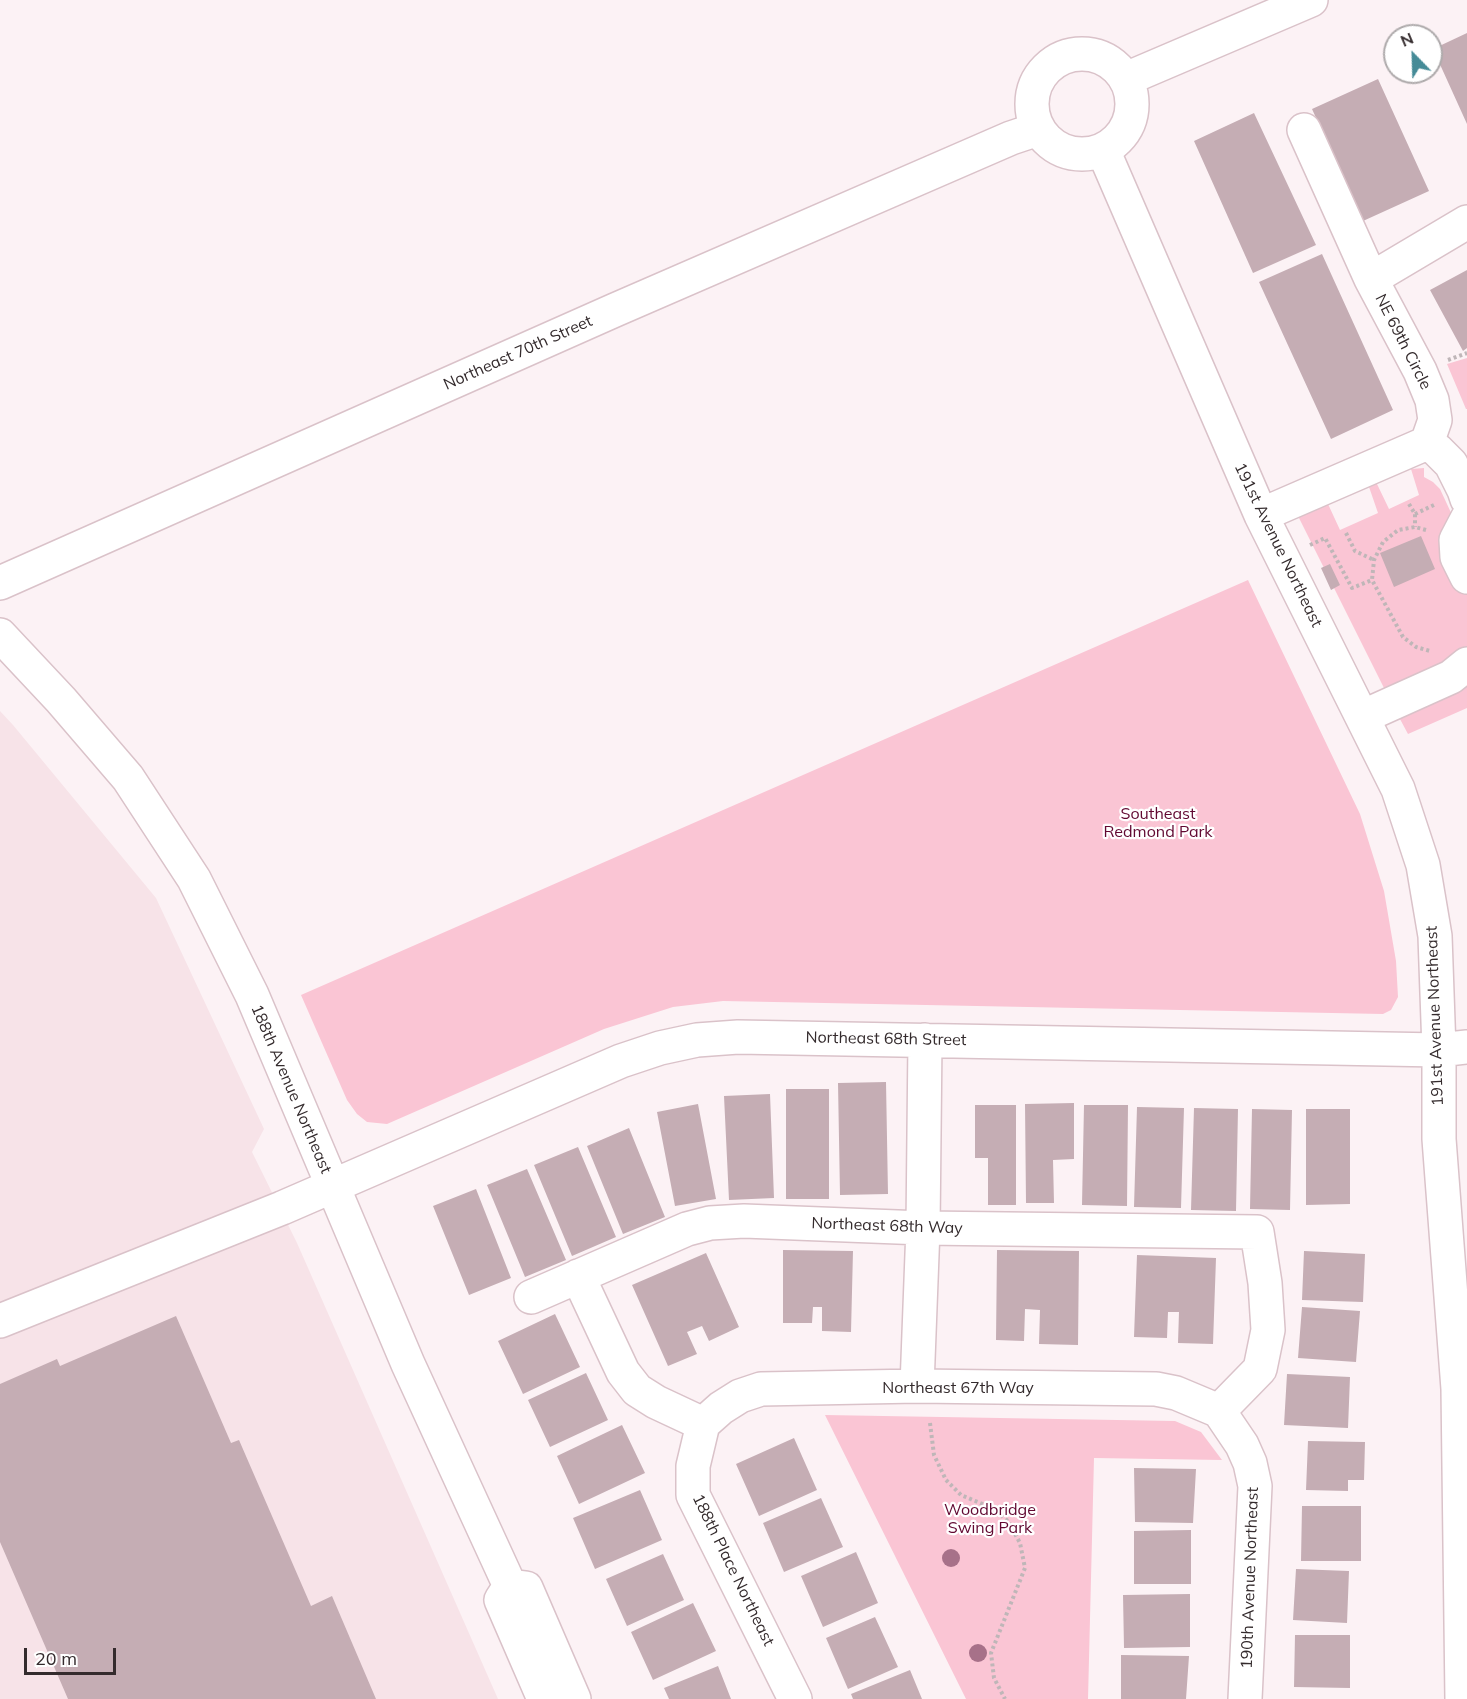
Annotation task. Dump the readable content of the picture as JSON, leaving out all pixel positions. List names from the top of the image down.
{
  "streets": {
    "street": [
      "NE 69th Circle",
      "Northeast 70th Street",
      "191st Avenue Northeast",
      "Northeast 68th Street",
      "188th Avenue Northeast",
      "Northeast 68th Way",
      "Northeast 67th Way",
      "188th Place Northeast",
      "190th Avenue Northeast"
    ]
  },
  "crossings": [
    ["Northeast 70th Street", "191st Avenue Northeast"],
    ["191st Avenue Northeast", "Northeast 68th Street"],
    ["Northeast 68th Street", "188th Avenue Northeast"],
    ["Northeast 68th Way", "Northeast 67th Way"],
    ["Northeast 68th Way", "190th Avenue Northeast"],
    ["Northeast 67th Way", "188th Place Northeast"],
    ["Northeast 67th Way", "190th Avenue Northeast"]
  ],
  "parks": ["Southeast Redmond Park", "Woodbridge Swing Park"],
  "scale_bar": "20 m",
  "north": "top left"
}
